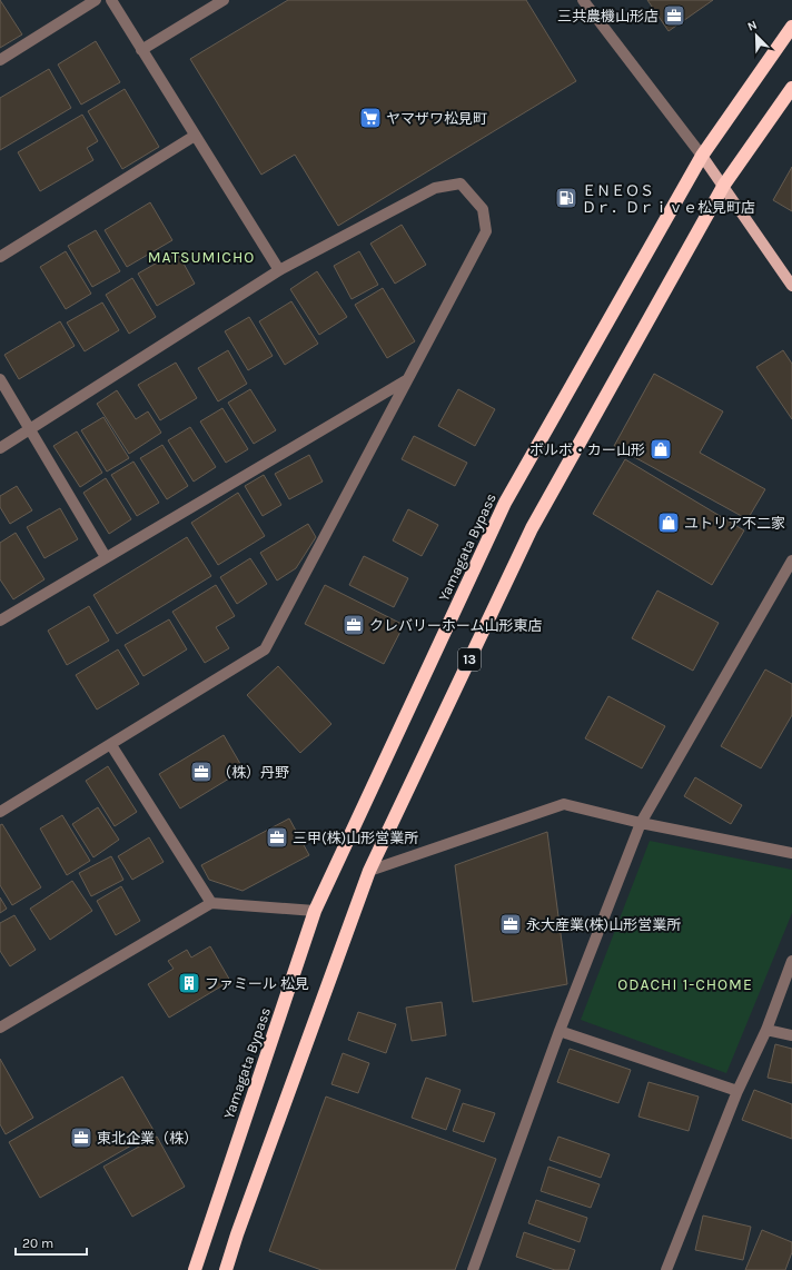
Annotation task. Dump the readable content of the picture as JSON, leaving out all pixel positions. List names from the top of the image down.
{
  "streets": {
    "highway": ["Yamagata Bypass", "13"]
  },
  "districts": ["MATSUMICHO", "ODACHI 1-CHOME"],
  "places": {
    "office": [
      "三共農機山形店",
      "クレバリーホーム山形東店",
      "（株）丹野",
      "三甲(株)山形営業所",
      "永大産業(株)山形営業所",
      "東北企業（株）"
    ],
    "supermarket": ["ヤマザワ松見町"],
    "fuel station": ["ＥＮＥＯＳ Ｄｒ．Ｄｒｉｖｅ松見町店"],
    "shop": ["ボルボ・カー山形", "ユトリア不二家"],
    "building": ["ファミール 松見"]
  },
  "scale_bar": "20 m",
  "north": "top left"
}
